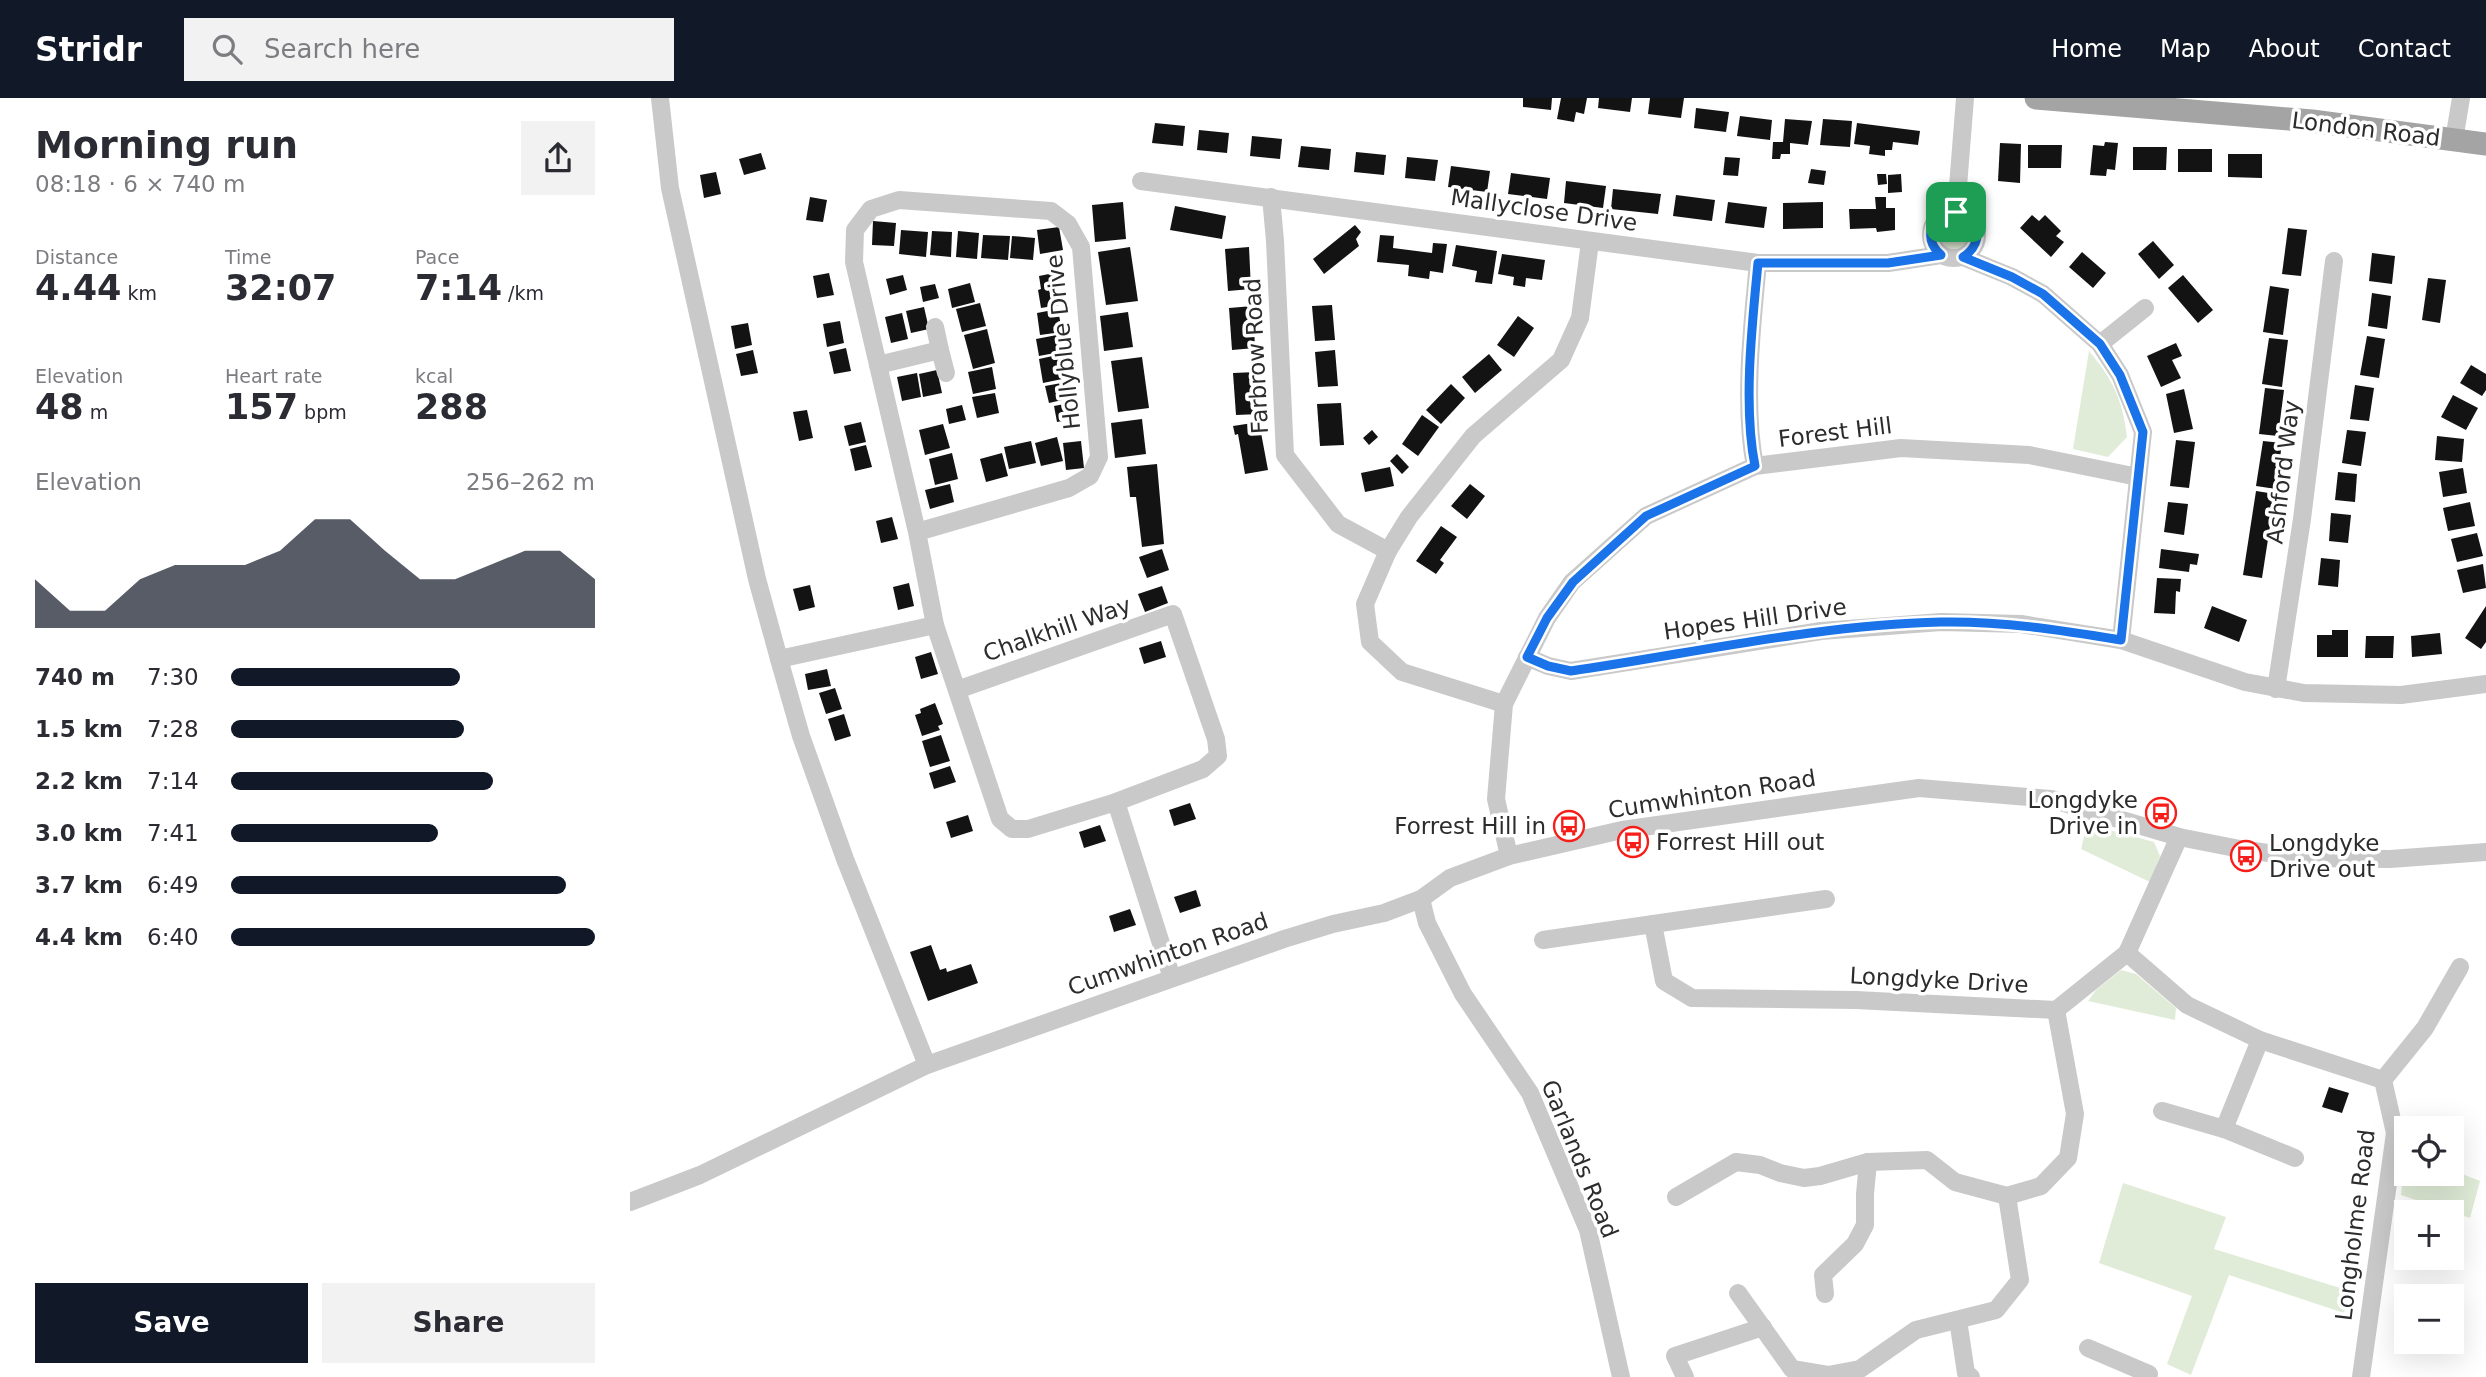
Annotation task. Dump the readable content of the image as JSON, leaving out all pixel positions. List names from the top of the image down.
{
  "streets": {
    "main road": ["London Road"],
    "street": [
      "Mallyclose Drive",
      "Hollyblue Drive",
      "Farbrow Road",
      "Forest Hill",
      "Ashford Way",
      "Hopes Hill Drive",
      "Chalkhill Way",
      "Cumwhinton Road",
      "Longdyke Drive",
      "Garlands Road",
      "Longholme Road"
    ]
  },
  "crossings": [
    ["Mallyclose Drive", "Farbrow Road"],
    ["Mallyclose Drive", "Forest Hill"],
    ["Mallyclose Drive", "Hopes Hill Drive"],
    ["Hollyblue Drive", "Chalkhill Way"],
    ["Forest Hill", "Hopes Hill Drive"],
    ["Forest Hill", "Cumwhinton Road"],
    ["Ashford Way", "Hopes Hill Drive"],
    ["Cumwhinton Road", "Longdyke Drive"],
    ["Cumwhinton Road", "Garlands Road"]
  ],
  "places": {
    "bus stop": [
      "Longdyke Drive in",
      "Forrest Hill in",
      "Forrest Hill out",
      "Longdyke Drive out"
    ]
  },
  "page": {
    "header": "Stridr",
    "search": "Search here",
    "nav": [
      "Home",
      "Map",
      "About",
      "Contact"
    ],
    "heading": ["Morning run", "08:18 · 6 × 740 m"],
    "stats": [
      ["Distance", "4.44 km"],
      ["Time", "32:07"],
      ["Pace", "7:14 /km"],
      ["Elevation", "48 m"],
      ["Heart rate", "157 bpm"],
      ["kcal", "288"]
    ],
    "chart": ["Elevation", "256–262 m"],
    "list": [
      {
        "name": "740 m",
        "note": "7:30"
      },
      {
        "name": "1.5 km",
        "note": "7:28"
      },
      {
        "name": "2.2 km",
        "note": "7:14"
      },
      {
        "name": "3.0 km",
        "note": "7:41"
      },
      {
        "name": "3.7 km",
        "note": "6:49"
      },
      {
        "name": "4.4 km",
        "note": "6:40"
      }
    ],
    "map_buttons": ["+", "−"],
    "buttons": ["Save", "Share"]
  }
}
